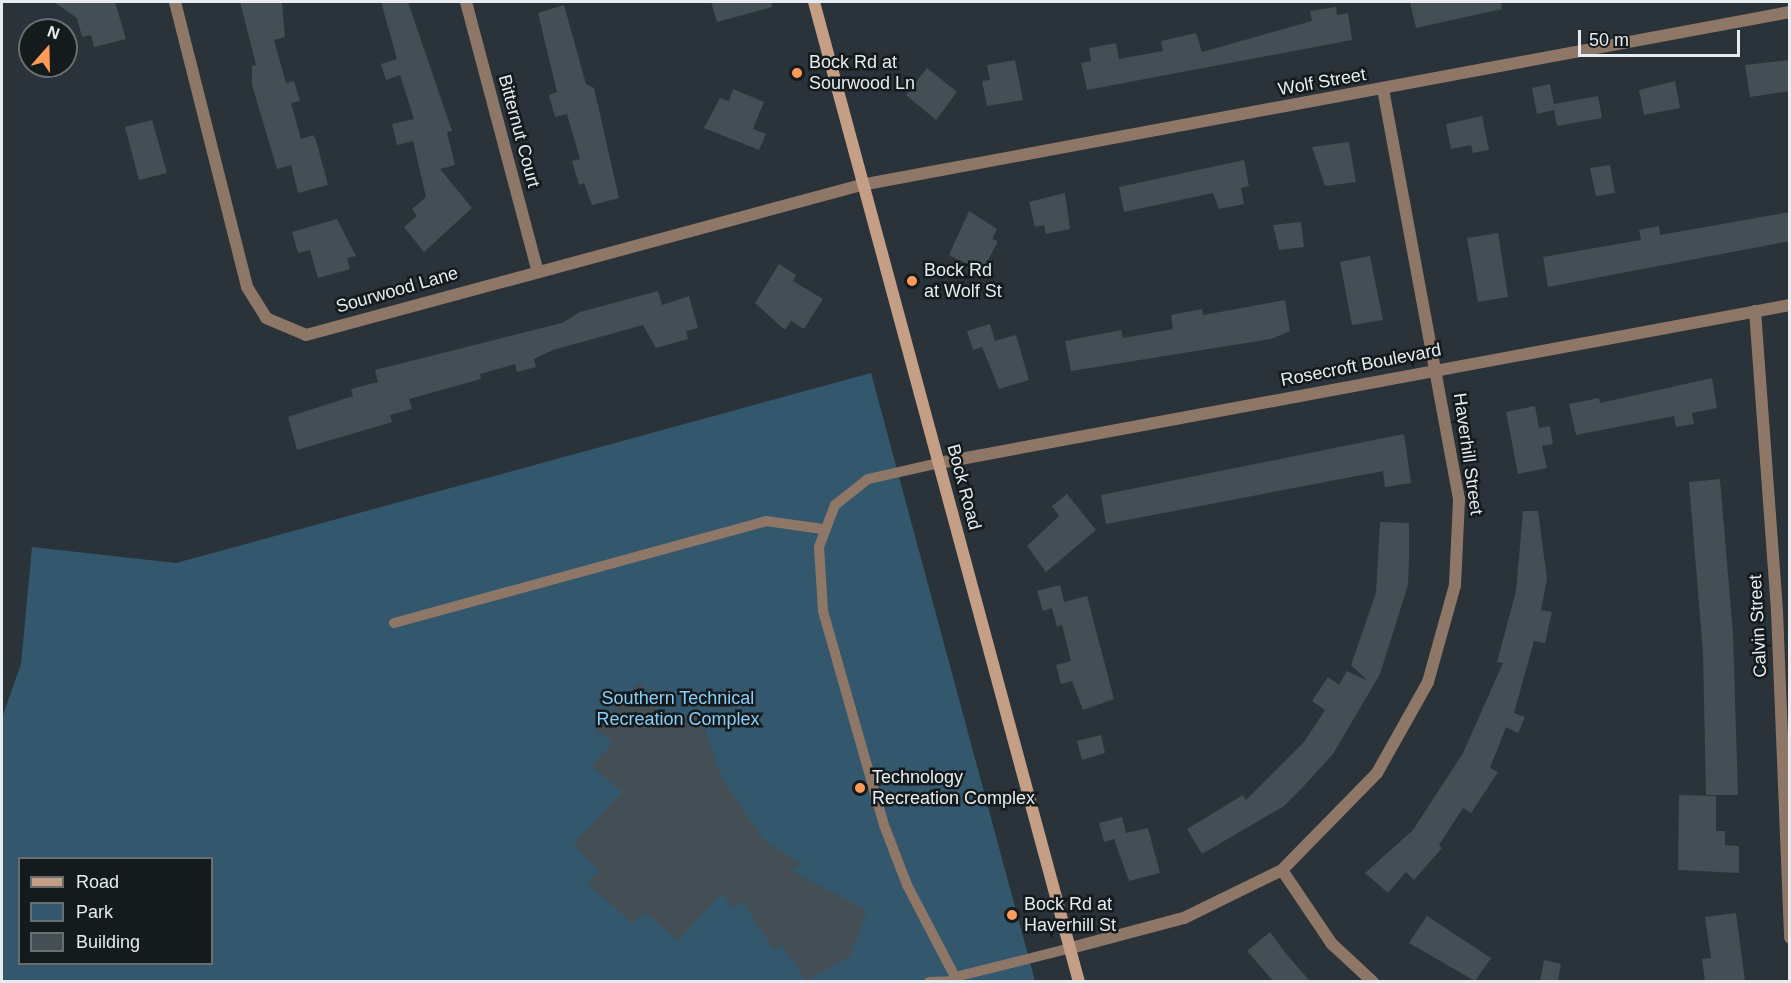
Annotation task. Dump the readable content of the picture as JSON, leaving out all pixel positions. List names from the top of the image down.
{
  "streets": {
    "main road": ["Bock Road"],
    "street": [
      "Wolf Street",
      "Bitternut Court",
      "Sourwood Lane",
      "Rosecroft Boulevard",
      "Haverhill Street",
      "Calvin Street"
    ]
  },
  "crossings": [
    ["Wolf Street", "Sourwood Lane"],
    ["Wolf Street", "Haverhill Street"],
    ["Wolf Street", "Bock Road"],
    ["Bitternut Court", "Sourwood Lane"],
    ["Sourwood Lane", "Bock Road"],
    ["Rosecroft Boulevard", "Haverhill Street"],
    ["Rosecroft Boulevard", "Bock Road"],
    ["Rosecroft Boulevard", "Calvin Street"],
    ["Haverhill Street", "Bock Road"]
  ],
  "parks": ["Southern Technical Recreation Complex"],
  "places": [
    "Bock Rd at Sourwood Ln",
    "Bock Rd at Wolf St",
    "Technology Recreation Complex",
    "Bock Rd at Haverhill St"
  ],
  "legend": ["Road", "Park", "Building"],
  "scale_bar": "50 m",
  "north": "top"
}
